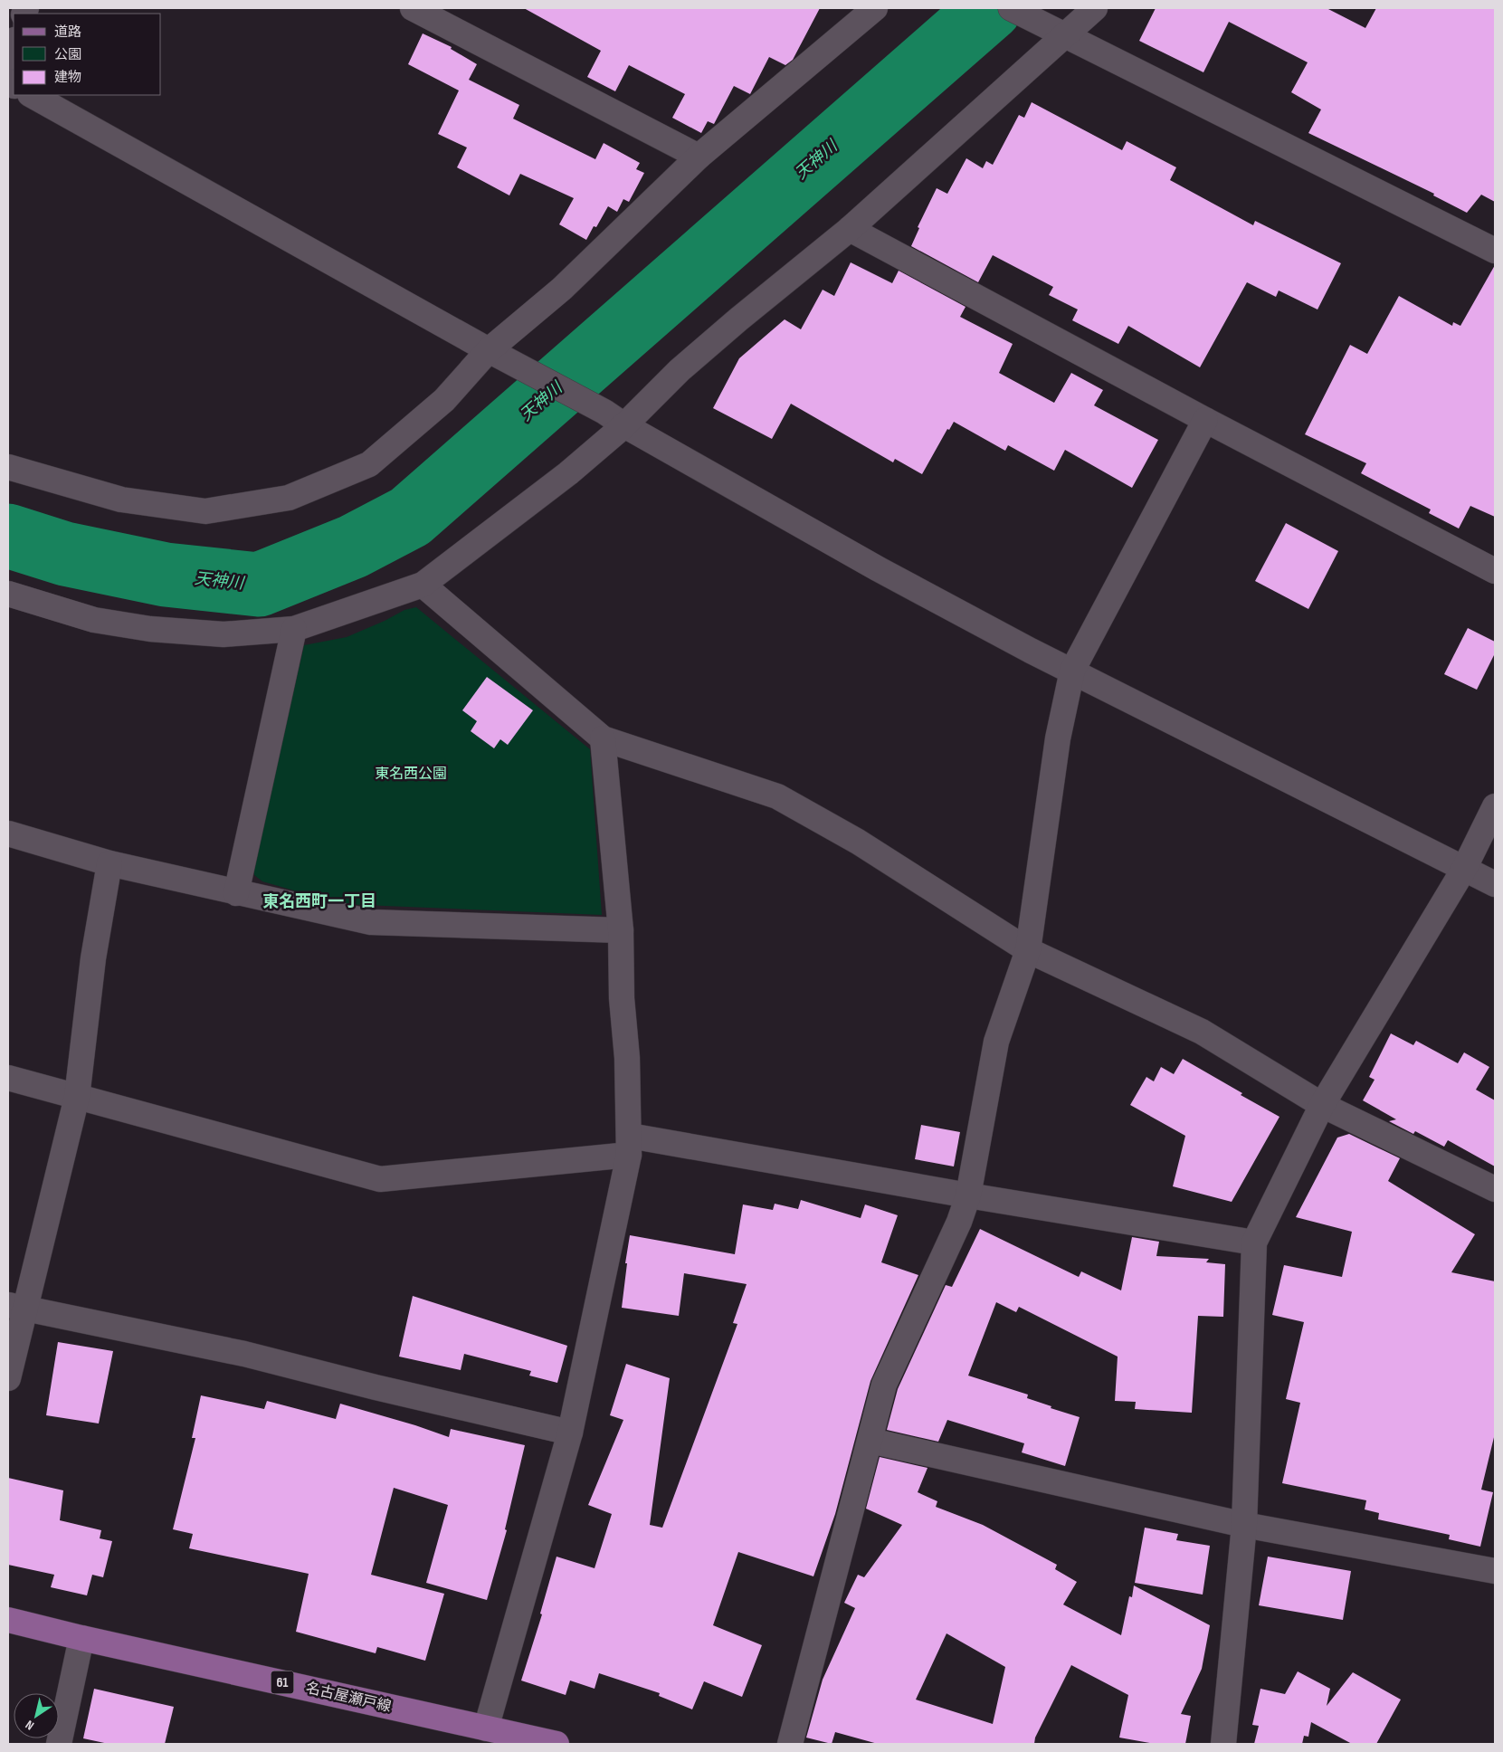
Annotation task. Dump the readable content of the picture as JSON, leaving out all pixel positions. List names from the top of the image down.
{
  "streets": {
    "main road": ["61", "名古屋瀬戸線"]
  },
  "districts": ["東名西町一丁目"],
  "water": ["天神川"],
  "parks": ["東名西公園"],
  "legend": ["道路", "公園", "建物"],
  "north": "bottom left"
}
